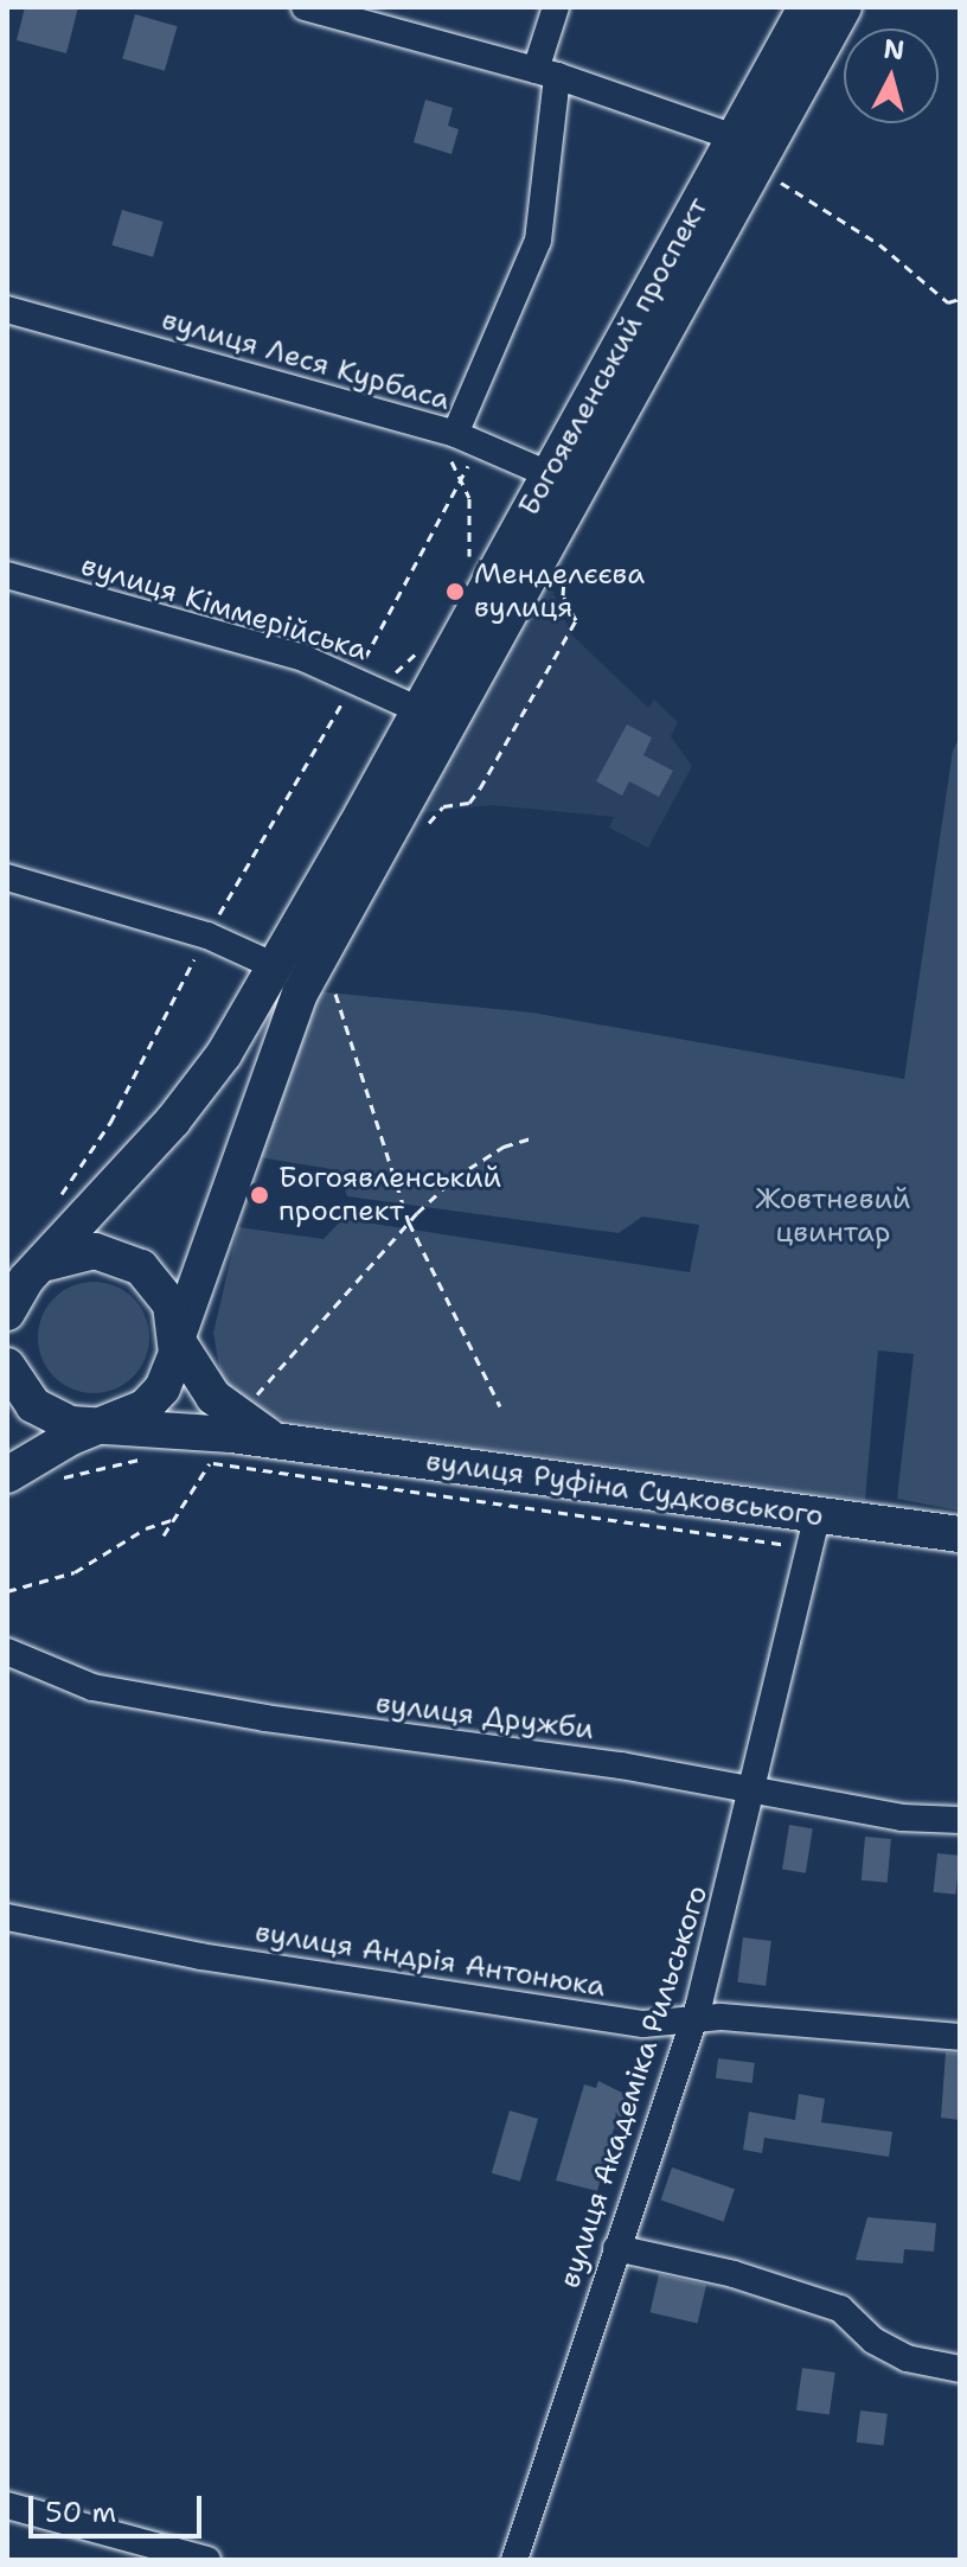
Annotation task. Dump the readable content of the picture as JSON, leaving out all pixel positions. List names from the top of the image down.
{
  "streets": {
    "main road": ["Богоявленський проспект", "вулиця Руфіна Судковського"],
    "street": [
      "вулиця Леся Курбаса",
      "вулиця Кіммерійська",
      "вулиця Дружби",
      "вулиця Андрія Антонюка",
      "вулиця Академіка Рильського"
    ]
  },
  "crossings": [
    ["Богоявленський проспект", "вулиця Леся Курбаса"],
    ["Богоявленський проспект", "вулиця Кіммерійська"],
    ["Богоявленський проспект", "вулиця Руфіна Судковського"],
    ["вулиця Руфіна Судковського", "вулиця Академіка Рильського"],
    ["вулиця Дружби", "вулиця Академіка Рильського"],
    ["вулиця Андрія Антонюка", "вулиця Академіка Рильського"]
  ],
  "parks": ["Жовтневий цвинтар"],
  "places": ["Менделєєва вулиця", "Богоявленський проспект"],
  "scale_bar": "50 m",
  "north": "top"
}
